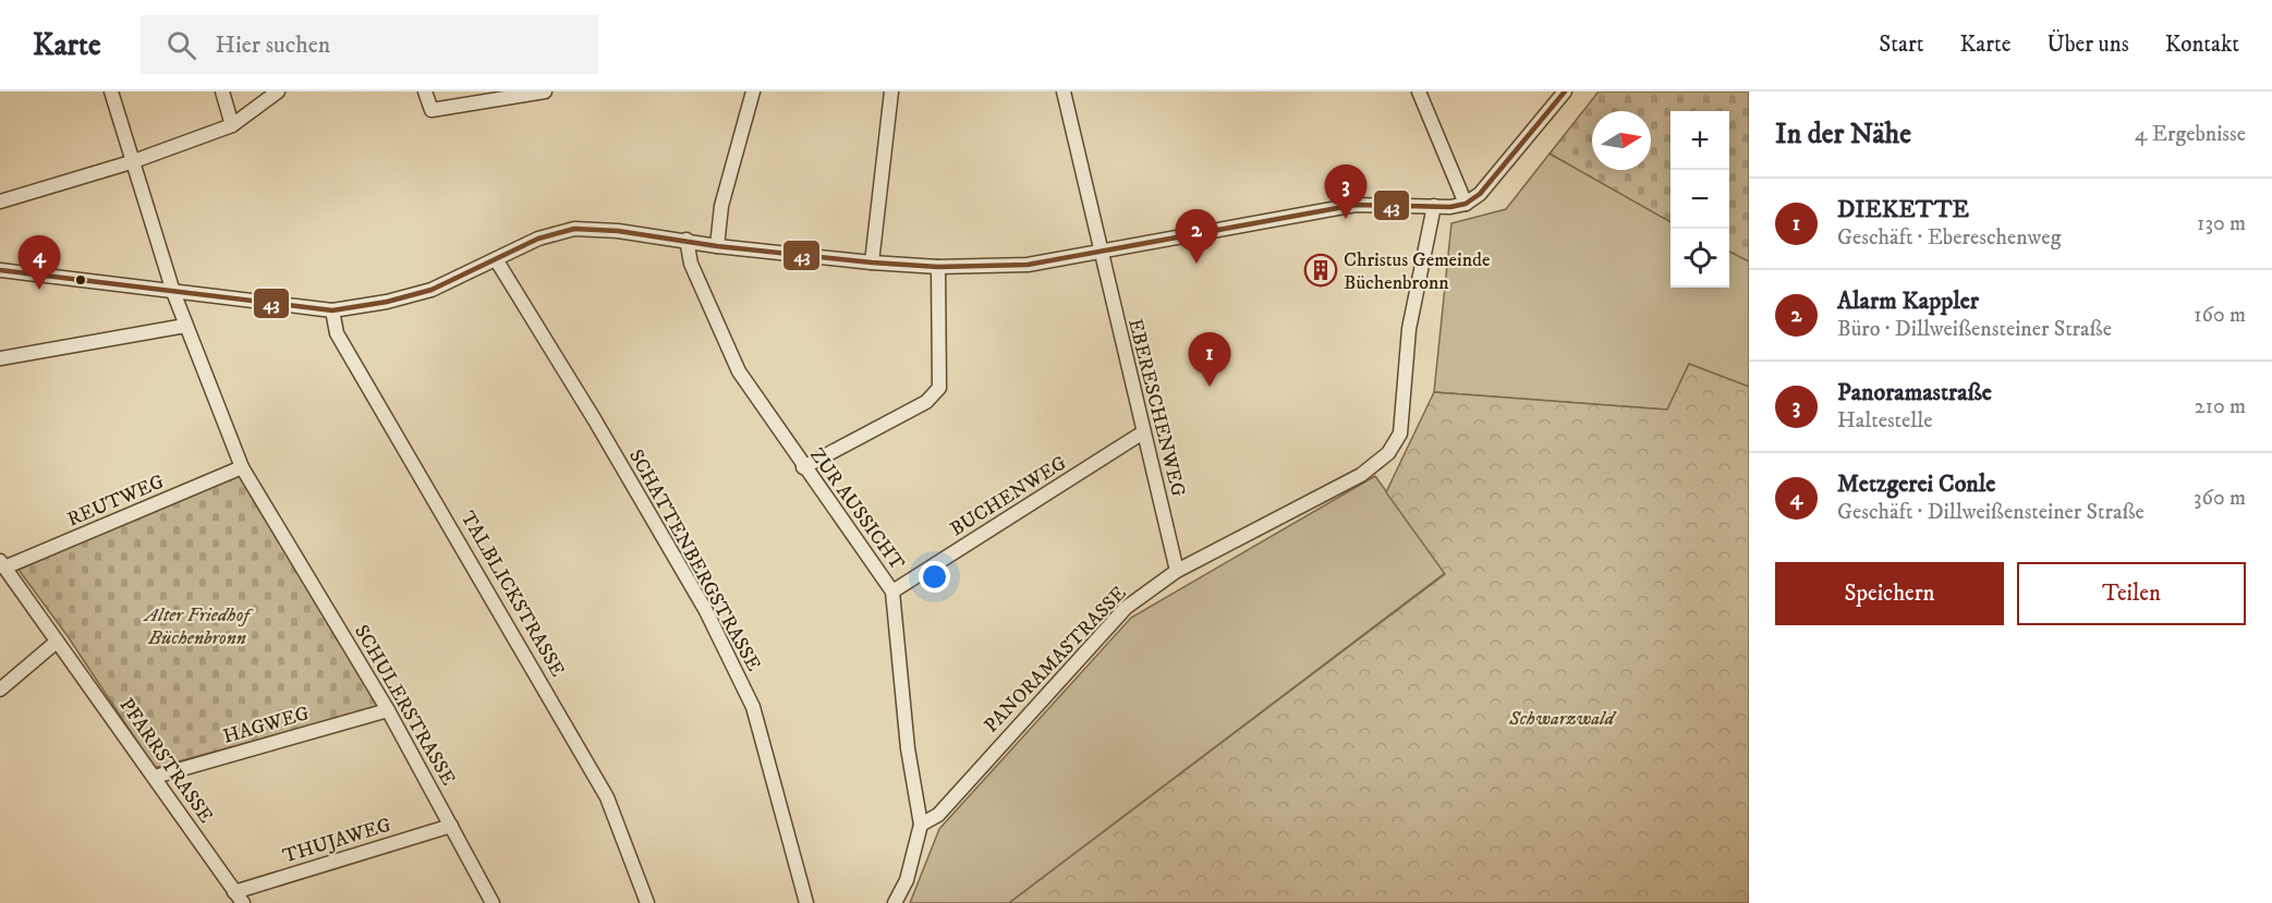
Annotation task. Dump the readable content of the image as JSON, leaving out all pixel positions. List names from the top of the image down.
{
  "streets": {
    "street": [
      "EBERESCHENWEG",
      "BUCHENWEG",
      "REUTWEG",
      "ZUR AUSSICHT",
      "SCHATTENBERGSTRASSE",
      "TALBLICKSTRASSE",
      "PANORAMASTRASSE",
      "SCHULERSTRASSE",
      "HAGWEG",
      "PFARRSTRASSE",
      "THUJAWEG"
    ]
  },
  "crossings": [
    ["EBERESCHENWEG", "BUCHENWEG"],
    ["EBERESCHENWEG", "PANORAMASTRASSE"],
    ["BUCHENWEG", "ZUR AUSSICHT"],
    ["REUTWEG", "SCHULERSTRASSE"],
    ["REUTWEG", "PFARRSTRASSE"],
    ["ZUR AUSSICHT", "PANORAMASTRASSE"],
    ["SCHULERSTRASSE", "HAGWEG"],
    ["SCHULERSTRASSE", "THUJAWEG"],
    ["HAGWEG", "PFARRSTRASSE"],
    ["PFARRSTRASSE", "THUJAWEG"]
  ],
  "parks": ["Alter Friedhof Büchenbronn", "Schwarzwald"],
  "places": {
    "building": ["Christus Gemeinde Büchenbronn"]
  },
  "lines": ["transit line 43"],
  "north": "right",
  "page": {
    "header": "Karte",
    "search": "Hier suchen",
    "nav": [
      "Start",
      "Karte",
      "Über uns",
      "Kontakt"
    ],
    "heading": ["In der Nähe", "4 Ergebnisse"],
    "map_buttons": ["+", "−"],
    "pins": [
      "3",
      "2",
      "4",
      "1"
    ],
    "list": [
      {
        "mark": "1",
        "name": "DIEKETTE",
        "note": "Geschäft · Ebereschenweg",
        "value": "130 m"
      },
      {
        "mark": "2",
        "name": "Alarm Kappler",
        "note": "Büro · Dillweißensteiner Straße",
        "value": "160 m"
      },
      {
        "mark": "3",
        "name": "Panoramastraße",
        "note": "Haltestelle",
        "value": "210 m"
      },
      {
        "mark": "4",
        "name": "Metzgerei Conle",
        "note": "Geschäft · Dillweißensteiner Straße",
        "value": "360 m"
      }
    ],
    "buttons": ["Speichern", "Teilen"]
  }
}
